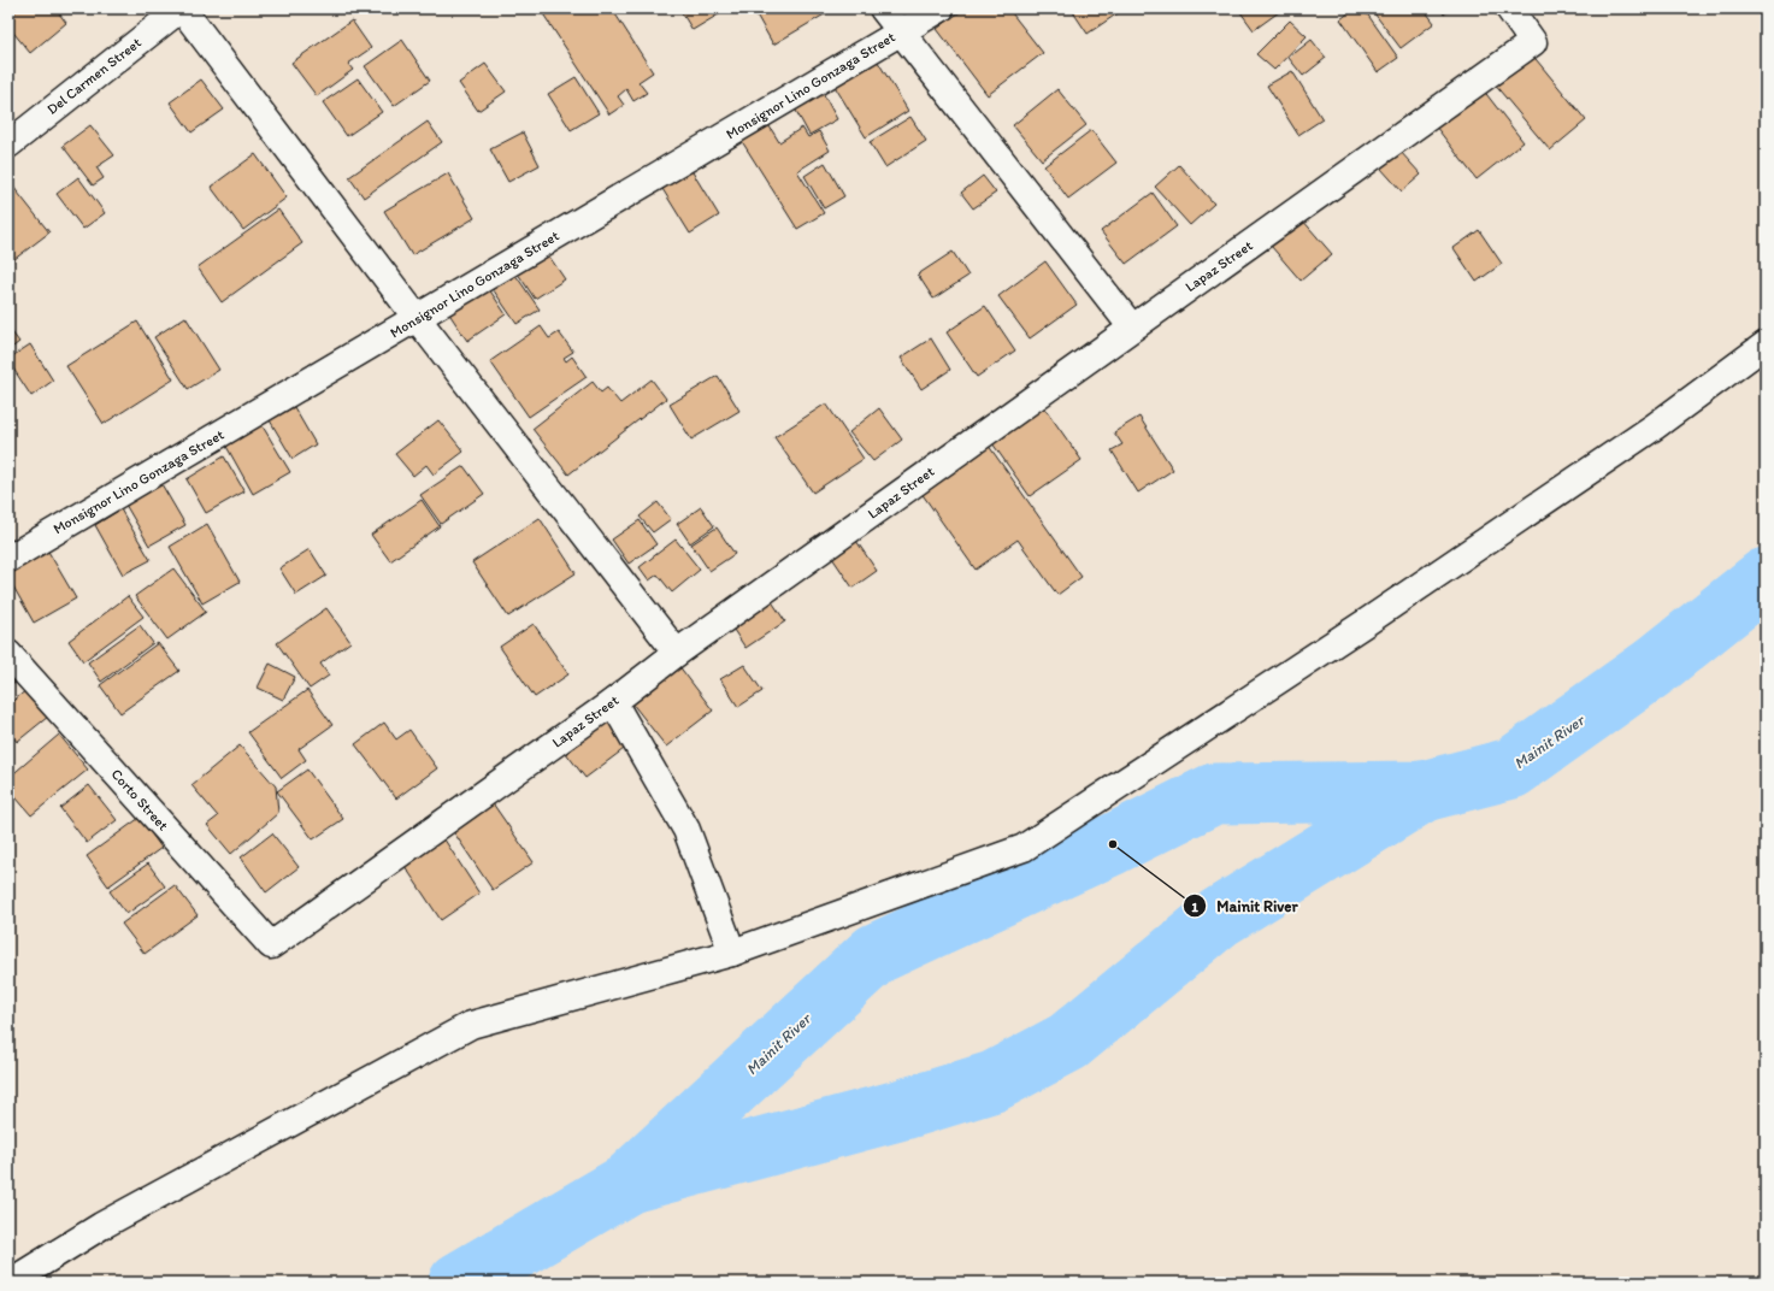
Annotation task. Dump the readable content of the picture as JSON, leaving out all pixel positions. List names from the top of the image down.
{
  "streets": {
    "street": [
      "Del Carmen Street",
      "Monsignor Lino Gonzaga Street",
      "Lapaz Street",
      "Corto Street"
    ]
  },
  "crossings": [
    ["Lapaz Street", "Corto Street"]
  ],
  "water": ["Mainit River"],
  "places": ["Mainit River"]
}
